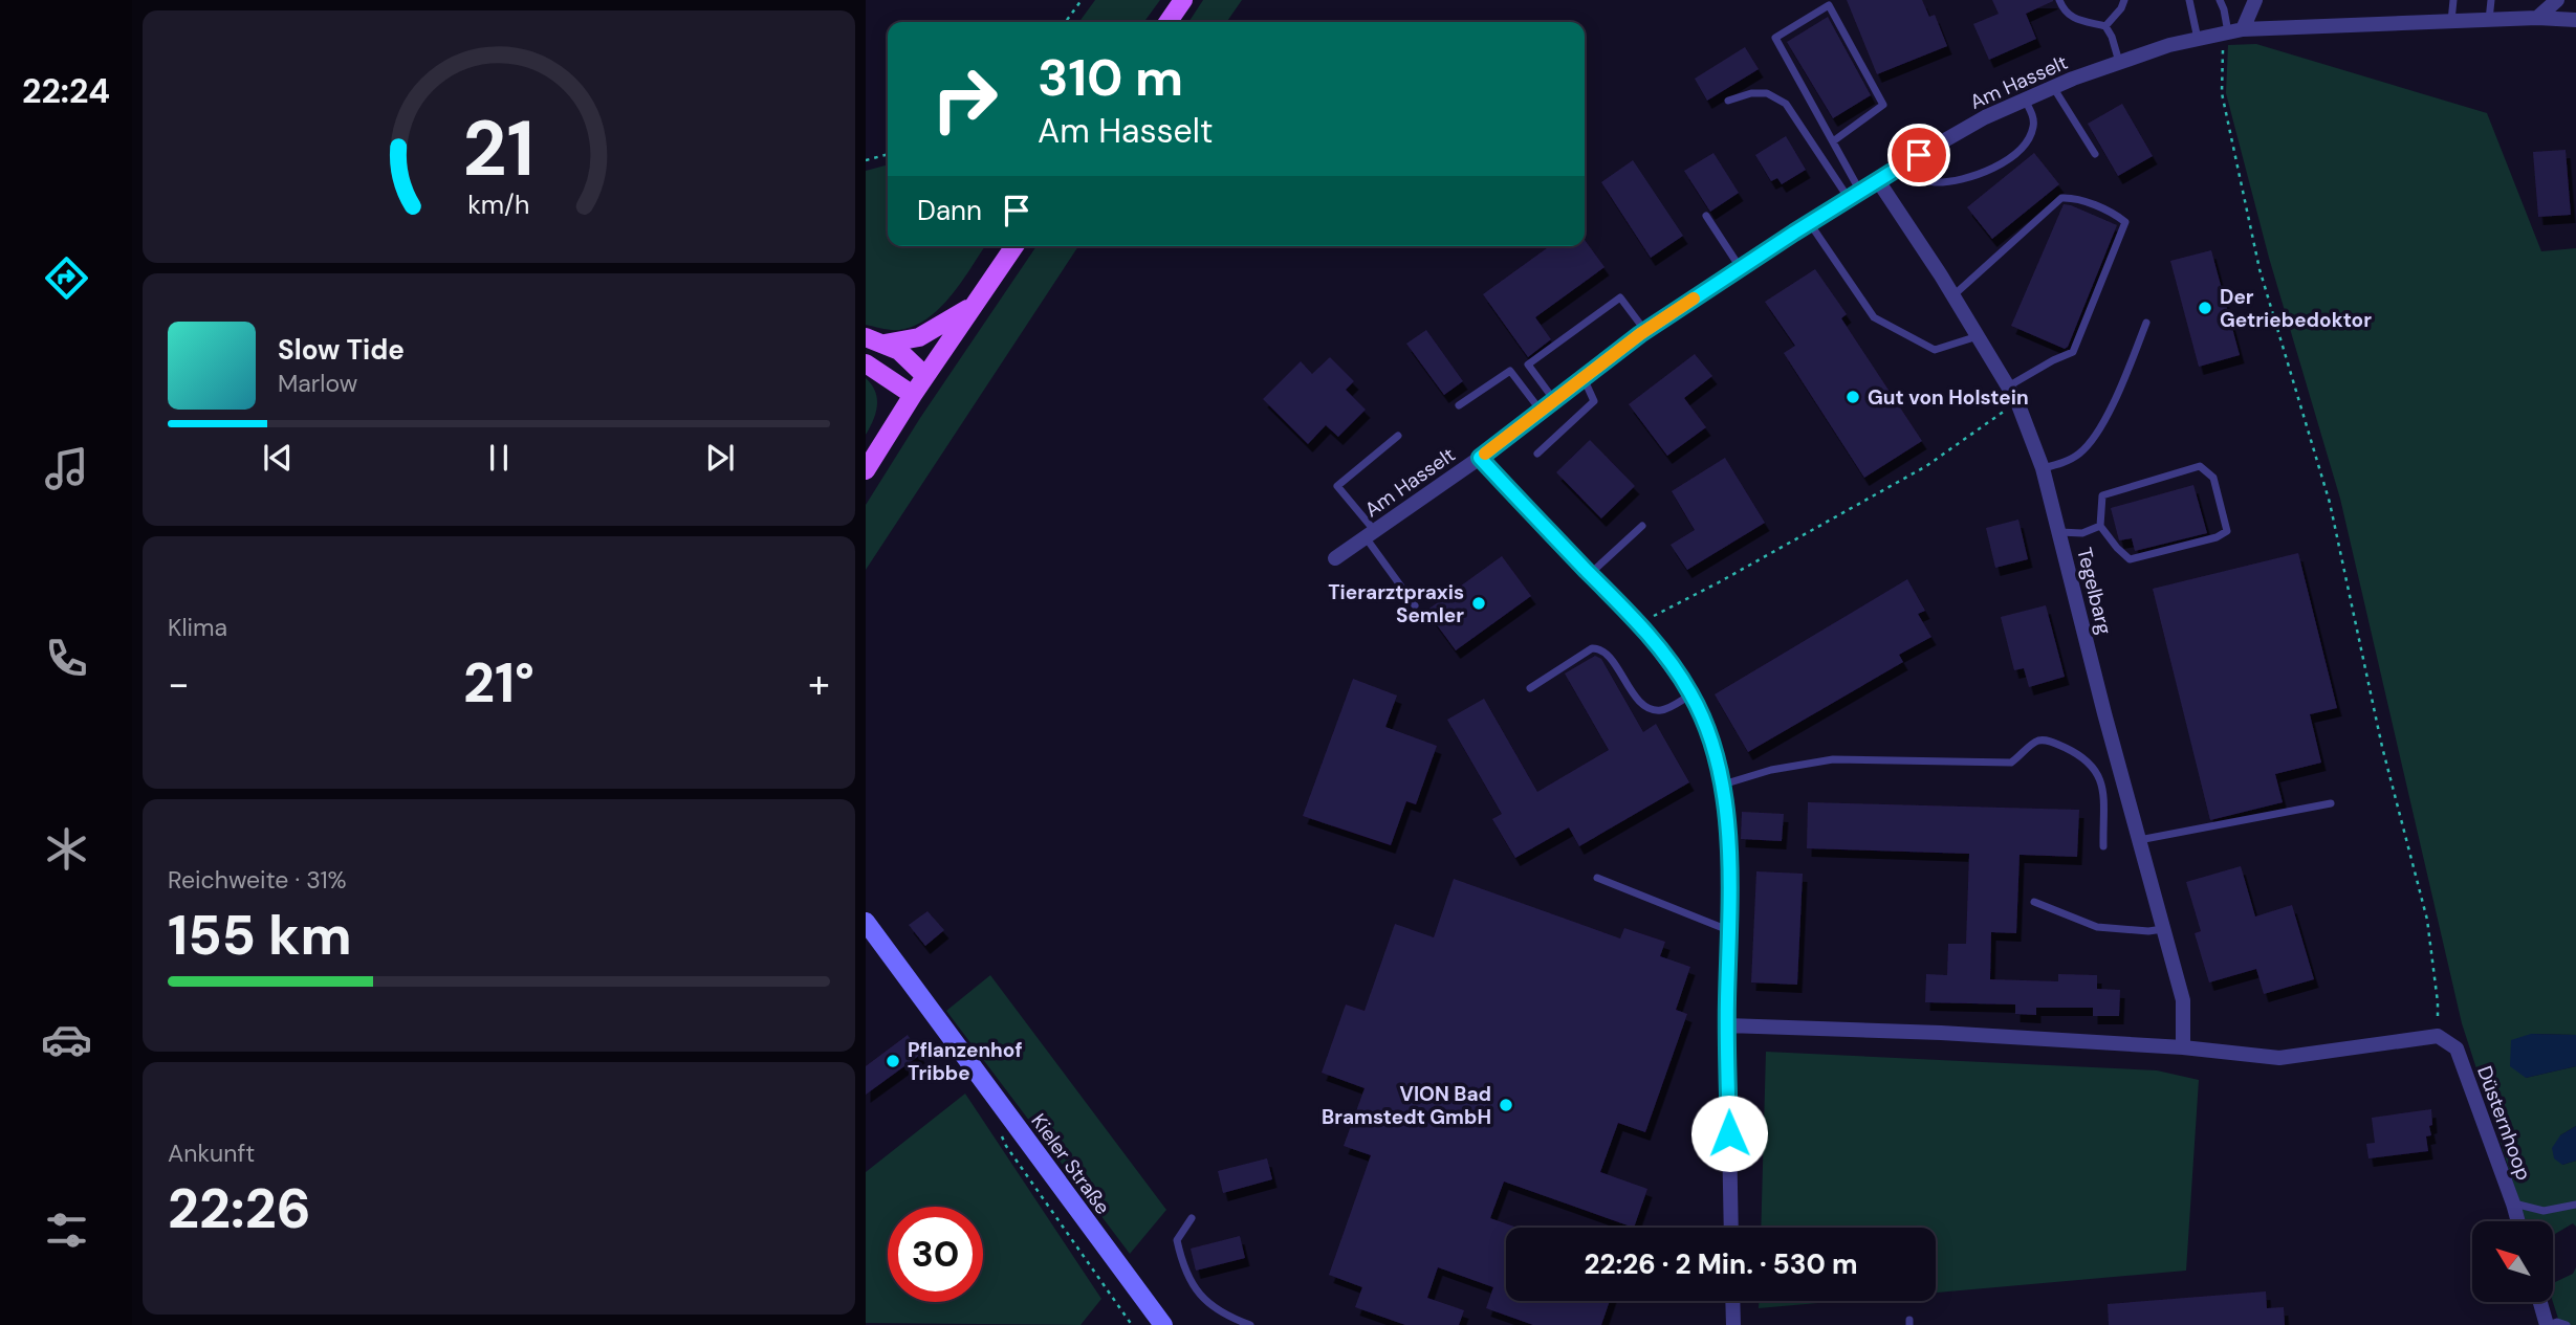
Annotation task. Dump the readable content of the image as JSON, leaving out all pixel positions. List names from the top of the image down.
{
  "streets": {
    "street": [
      "Am Hasselt",
      "Tegelbarg",
      "Düsternhoop",
      "Kieler Straße"
    ]
  },
  "crossings": [
    ["Am Hasselt", "Tegelbarg"]
  ],
  "places": [
    "Der Getriebedoktor",
    "Gut von Holstein",
    "Tierarztpraxis Semler",
    "Pflanzenhof Tribbe",
    "VION Bad Bramstedt GmbH"
  ],
  "north": "top left",
  "page": {
    "tabs": "22:24",
    "turn": ["310 m", "Am Hasselt"],
    "then": "Dann",
    "song": ["Slow Tide", "Marlow"],
    "tile": [
      "Klima",
      ["Reichweite · 31%", "155 km"],
      ["Ankunft", "22:26"]
    ],
    "heat": ["−", "21°", "+"],
    "limit": "30",
    "trip": "22:26 · 2 Min. · 530 m",
    "gauge": ["21", "km/h"]
  }
}
